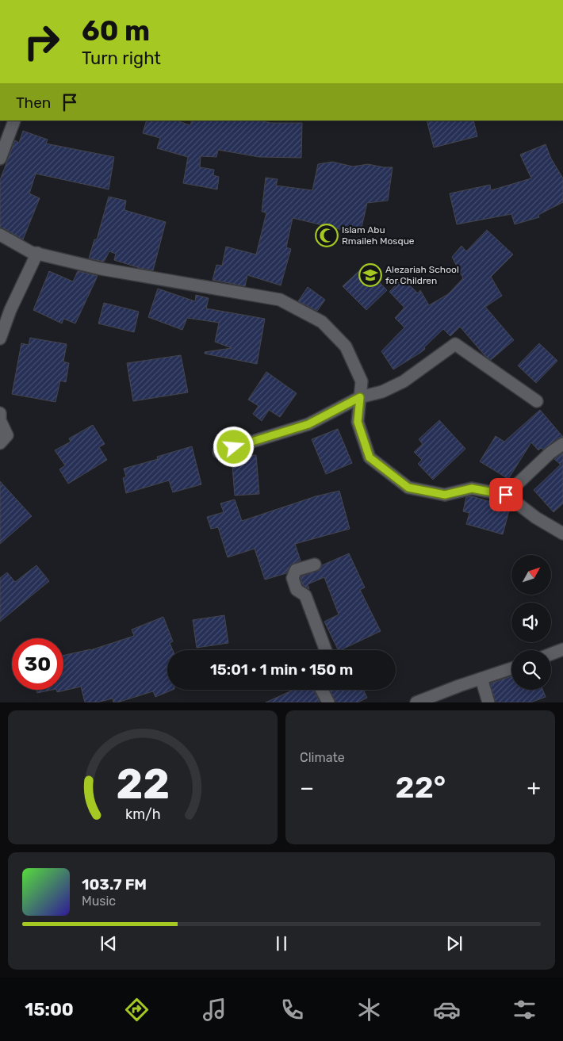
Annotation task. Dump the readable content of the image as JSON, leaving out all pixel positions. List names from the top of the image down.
{
  "places": {
    "mosque": ["Islam Abu Rmaileh Mosque"],
    "school or university": ["Alezariah School for Children"]
  },
  "north": "top right",
  "page": {
    "turn": ["60 m", "Turn right"],
    "then": "Then",
    "limit": "30",
    "trip": "15:01 · 1 min · 150 m",
    "tile": "Climate",
    "heat": ["−", "22°", "+"],
    "song": ["103.7 FM", "Music"],
    "tabs": "15:00",
    "gauge": ["22", "km/h"]
  }
}
